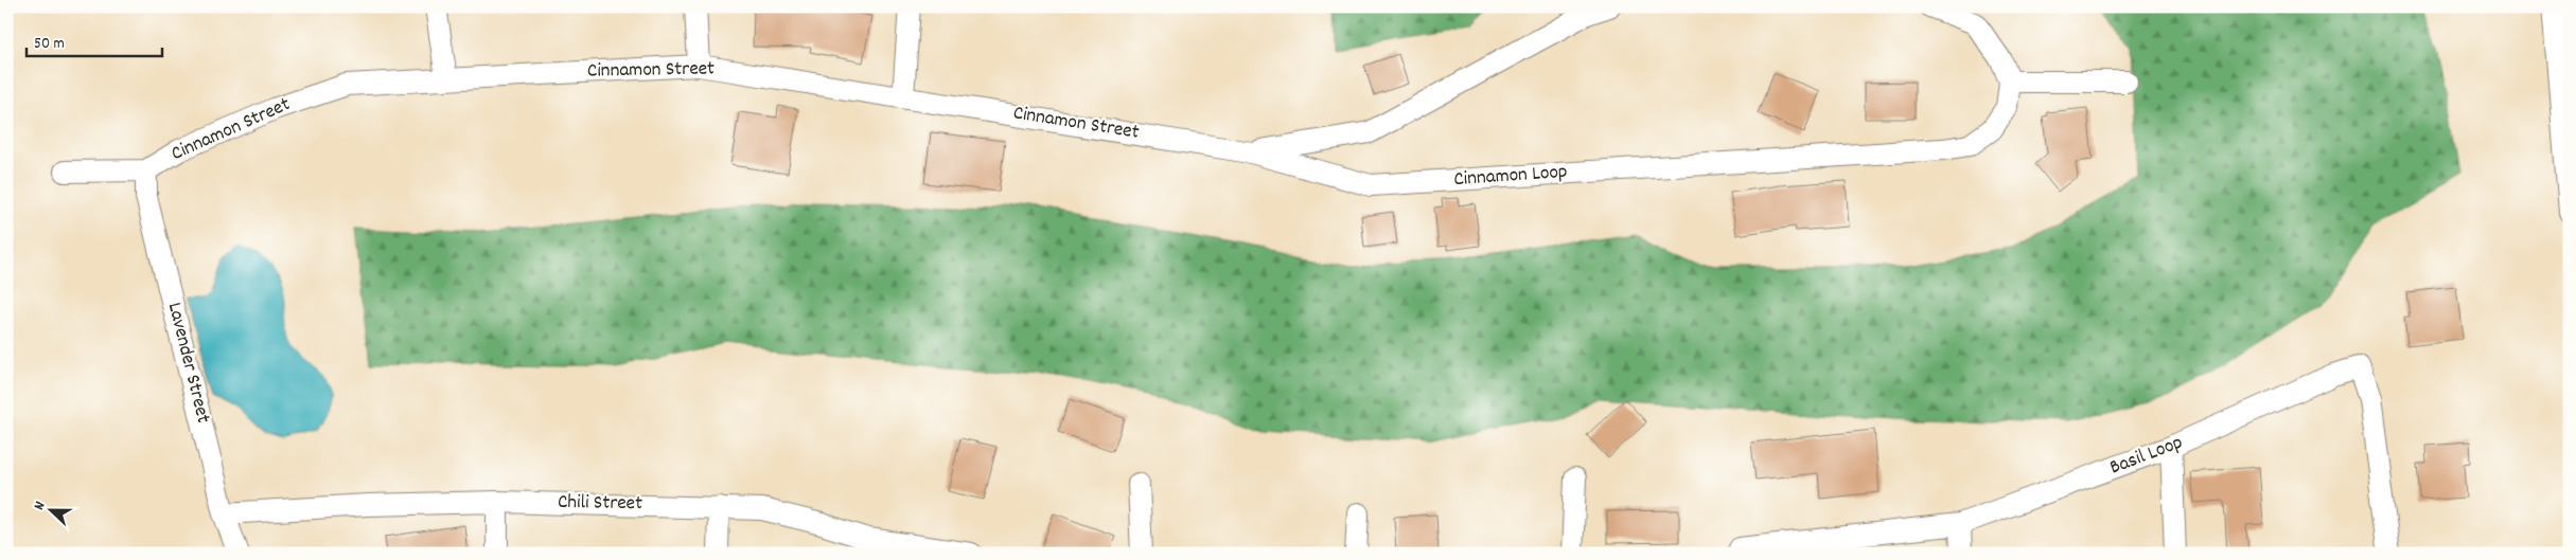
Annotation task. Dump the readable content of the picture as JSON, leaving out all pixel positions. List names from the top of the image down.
{
  "streets": {
    "street": [
      "Cinnamon Street",
      "Cinnamon Loop",
      "Lavender Street",
      "Basil Loop",
      "Chili Street"
    ]
  },
  "crossings": [
    ["Cinnamon Street", "Cinnamon Loop"],
    ["Cinnamon Street", "Lavender Street"],
    ["Lavender Street", "Chili Street"]
  ],
  "scale_bar": "50 m",
  "north": "left"
}
